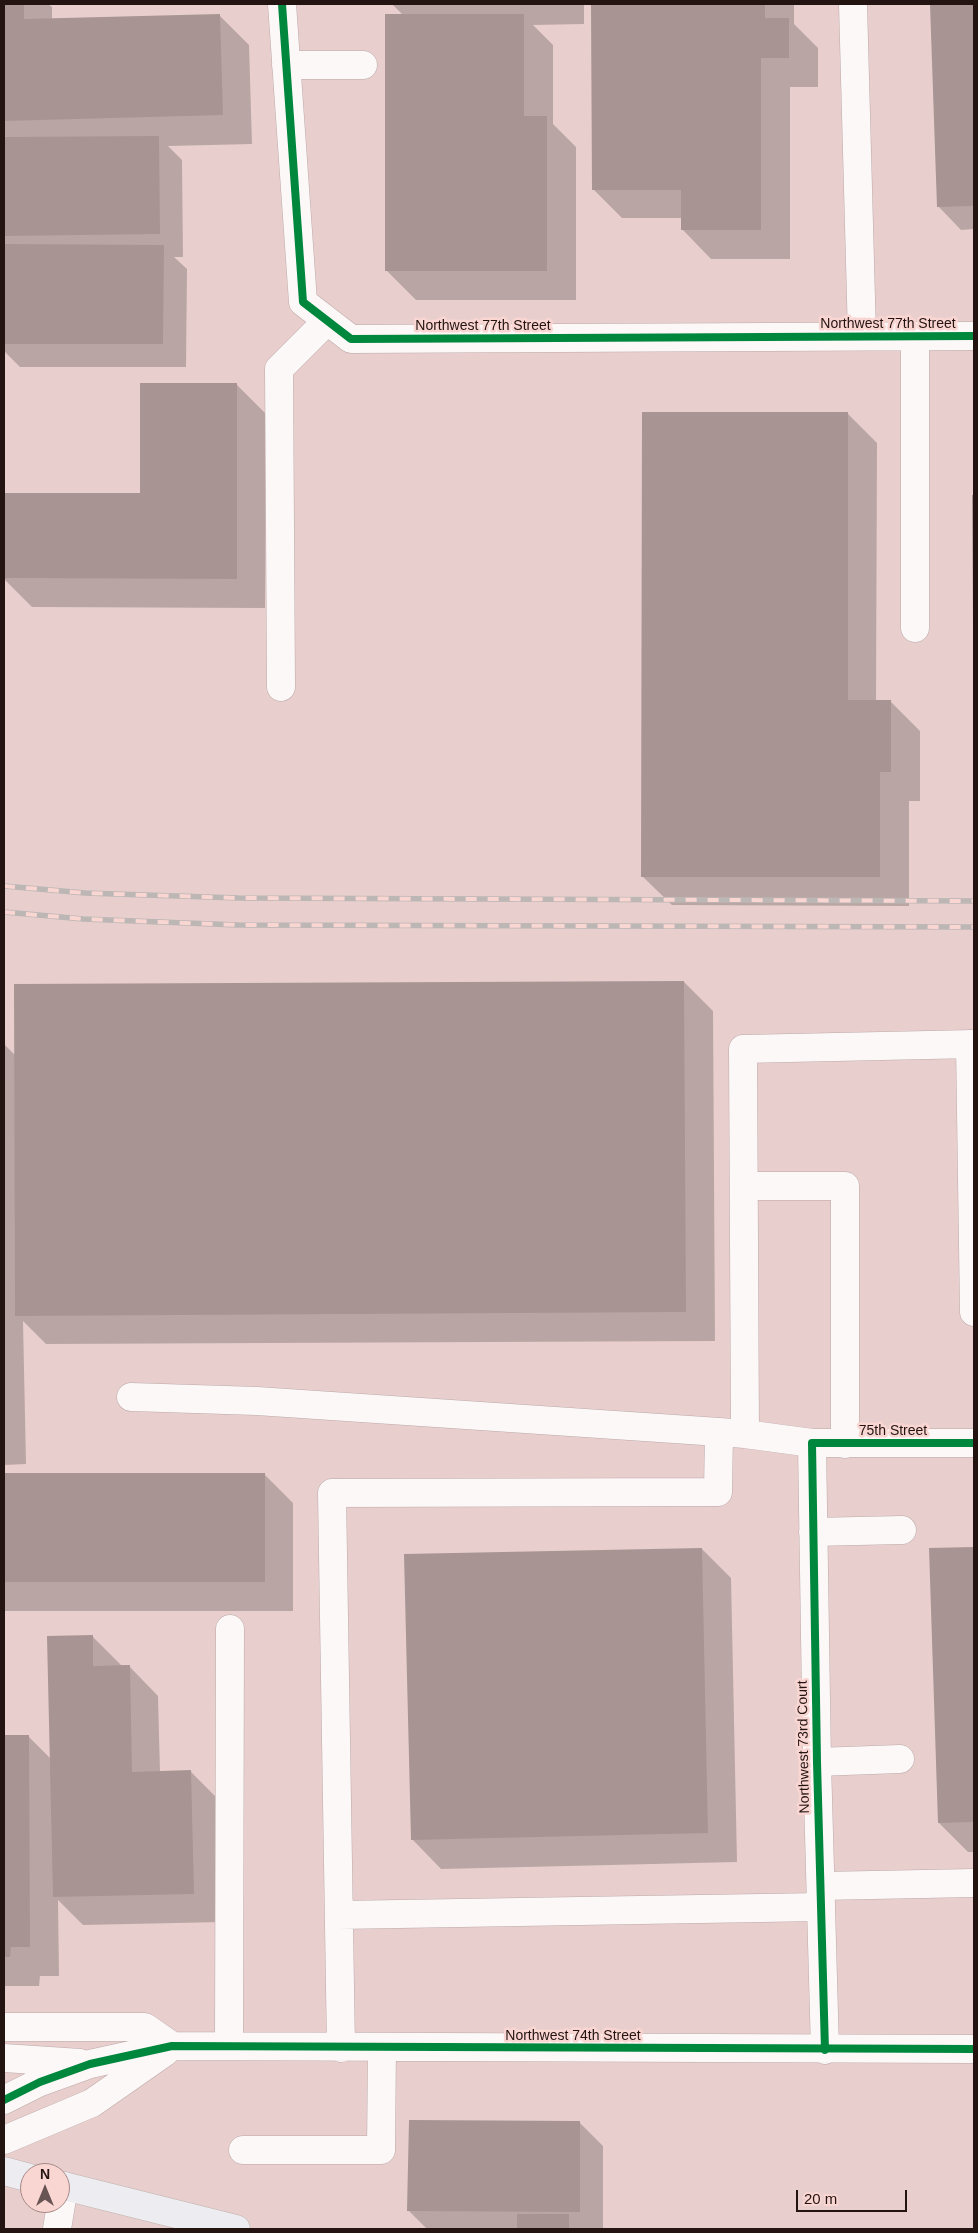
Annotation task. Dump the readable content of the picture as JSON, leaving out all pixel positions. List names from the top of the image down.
{
  "streets": {
    "street": [
      "Northwest 77th Street",
      "75th Street",
      "Northwest 73rd Court",
      "Northwest 74th Street"
    ]
  },
  "crossings": [
    ["75th Street", "Northwest 73rd Court"],
    ["Northwest 73rd Court", "Northwest 74th Street"]
  ],
  "scale_bar": "20 m",
  "north": "top"
}
